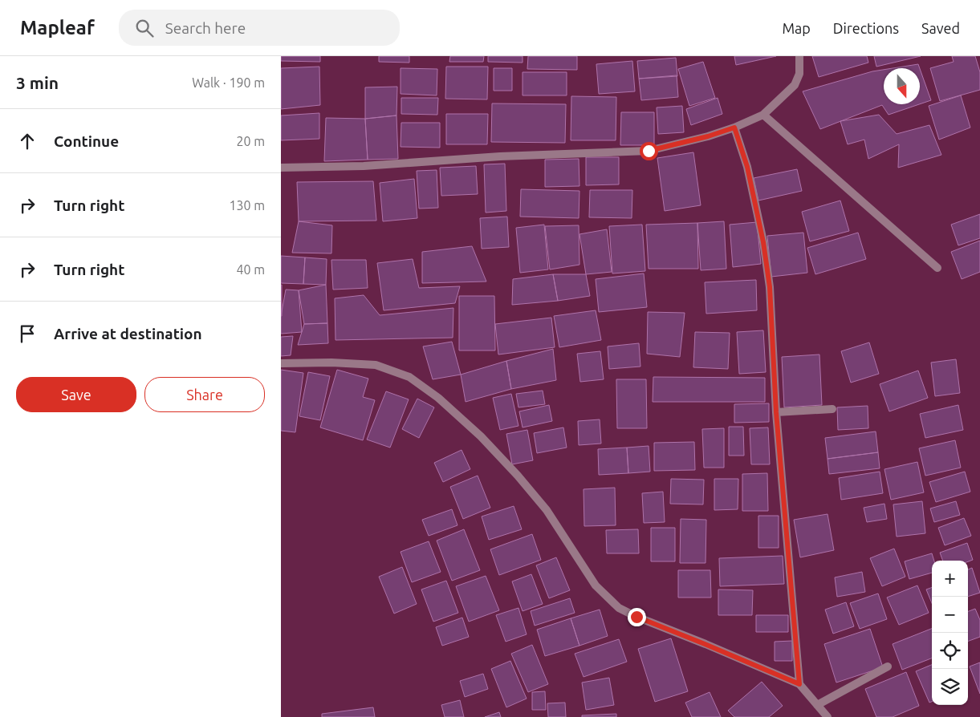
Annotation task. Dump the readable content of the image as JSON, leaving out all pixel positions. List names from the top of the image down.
{
  "north": "bottom",
  "page": {
    "header": "Mapleaf",
    "search": "Search here",
    "nav": ["Map", "Directions", "Saved"],
    "heading": ["3 min", "Walk · 190 m"],
    "list": [
      ["Continue", "20 m"],
      ["Turn right", "130 m"],
      ["Turn right", "40 m"],
      "Arrive at destination"
    ],
    "buttons": ["Save", "Share"],
    "map_buttons": ["+", "−"]
  }
}
